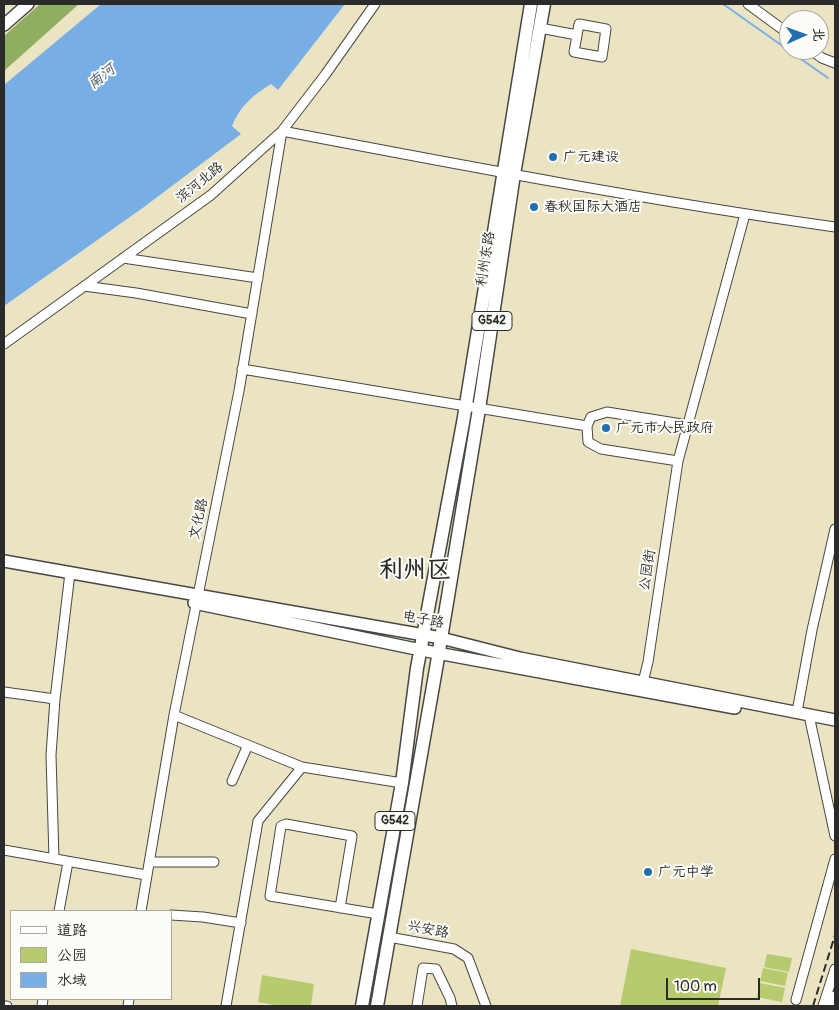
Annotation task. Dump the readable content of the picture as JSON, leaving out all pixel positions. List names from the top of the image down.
{
  "streets": {
    "highway": ["利州东路", "G542"],
    "main road": ["电子路"],
    "street": [
      "滨河北路",
      "文化路",
      "公园街",
      "兴安路"
    ]
  },
  "crossings": [
    ["滨河北路", "文化路"],
    ["利州东路", "G542"],
    ["利州东路", "电子路"],
    ["G542", "电子路"],
    ["G542", "兴安路"],
    ["文化路", "电子路"],
    ["公园街", "电子路"]
  ],
  "districts": ["利州区"],
  "water": ["南河"],
  "places": [
    "广元建设",
    "春秋国际大酒店",
    "广元市人民政府",
    "广元中学"
  ],
  "legend": ["道路", "公园", "水域"],
  "scale_bar": "100 m",
  "north": "right"
}
